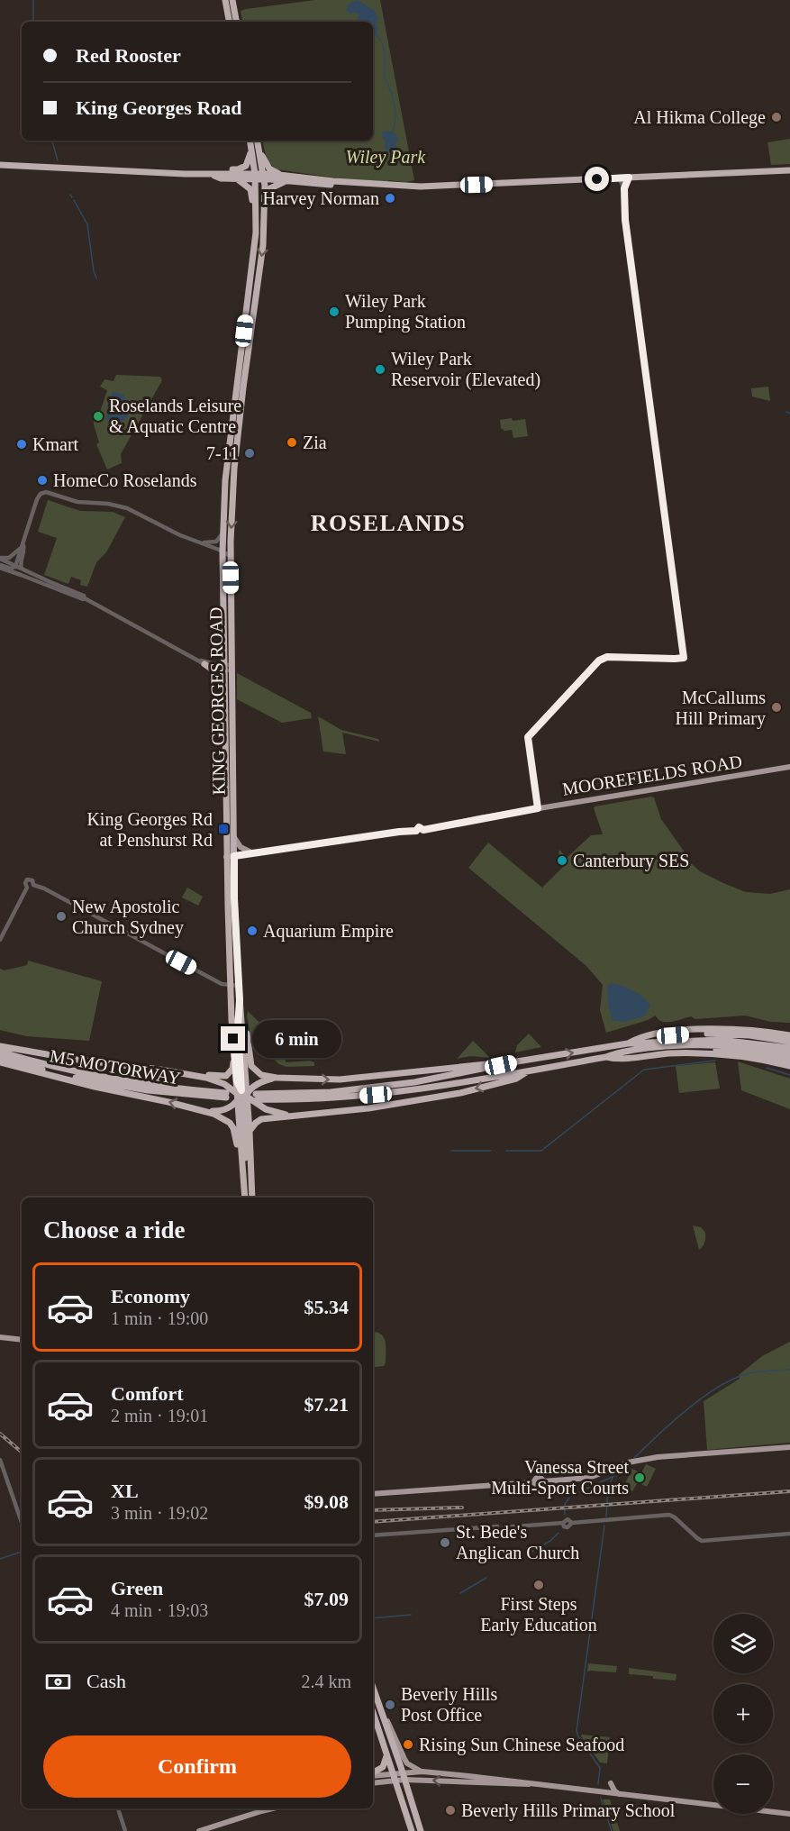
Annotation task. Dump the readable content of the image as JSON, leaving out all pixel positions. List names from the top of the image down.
{
  "streets": {
    "highway": ["KING GEORGES ROAD", "M5 MOTORWAY"],
    "main road": ["MOOREFIELDS ROAD"]
  },
  "districts": ["ROSELANDS"],
  "parks": ["Wiley Park"],
  "places": {
    "other": [
      "Al Hikma College",
      "Harvey Norman",
      "Wiley Park Pumping Station",
      "Wiley Park Reservoir (Elevated)",
      "Roselands Leisure & Aquatic Centre",
      "Zia",
      "Kmart",
      "7-11",
      "HomeCo Roselands",
      "McCallums Hill Primary",
      "Canterbury SES",
      "New Apostolic Church Sydney",
      "Aquarium Empire",
      "Vanessa Street Multi-Sport Courts",
      "St. Bede's Anglican Church",
      "First Steps Early Education",
      "Beverly Hills Post Office",
      "Rising Sun Chinese Seafood",
      "Beverly Hills Primary School"
    ],
    "transit": ["King Georges Rd at Penshurst Rd"]
  },
  "page": {
    "banner": ["Red Rooster", "King Georges Road"],
    "bubble": "6 min",
    "heading": "Choose a ride",
    "list": [
      {
        "name": "Economy",
        "note": "1 min · 19:00",
        "value": "$5.34"
      },
      {
        "name": "Comfort",
        "note": "2 min · 19:01",
        "value": "$7.21"
      },
      {
        "name": "XL",
        "note": "3 min · 19:02",
        "value": "$9.08"
      },
      {
        "name": "Green",
        "note": "4 min · 19:03",
        "value": "$7.09"
      }
    ],
    "map_buttons": ["+", "−"],
    "pay": ["Cash", "2.4 km"],
    "buttons": "Confirm"
  }
}
